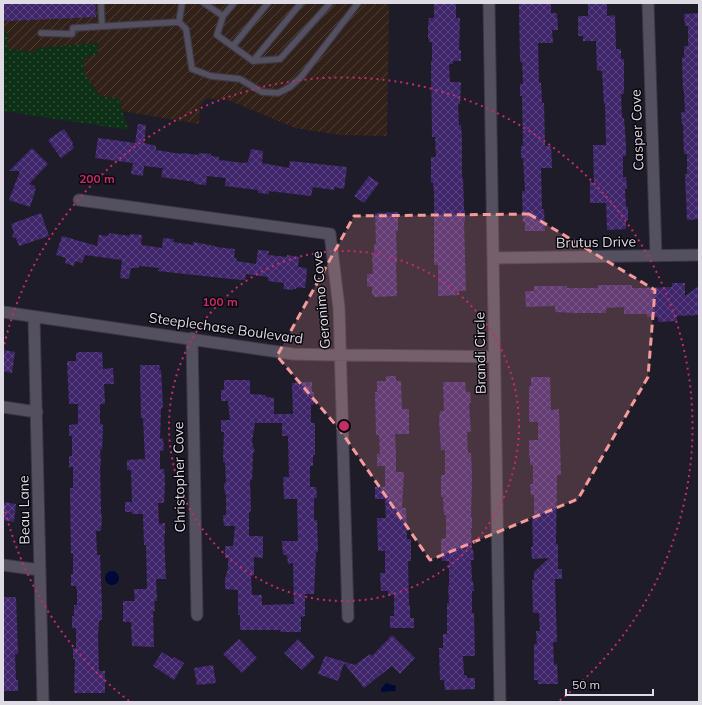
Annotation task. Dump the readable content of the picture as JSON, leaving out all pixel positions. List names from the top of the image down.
{
  "streets": {
    "street": [
      "Casper Cove",
      "Brutus Drive",
      "Geronimo Cove",
      "Steeplechase Boulevard",
      "Brandi Circle",
      "Christopher Cove",
      "Beau Lane"
    ]
  },
  "crossings": [
    ["Casper Cove", "Brutus Drive"],
    ["Brutus Drive", "Brandi Circle"],
    ["Geronimo Cove", "Steeplechase Boulevard"],
    ["Steeplechase Boulevard", "Brandi Circle"],
    ["Steeplechase Boulevard", "Christopher Cove"],
    ["Steeplechase Boulevard", "Beau Lane"]
  ],
  "scale_bar": "50 m",
  "rings": ["200 m", "100 m"]
}
